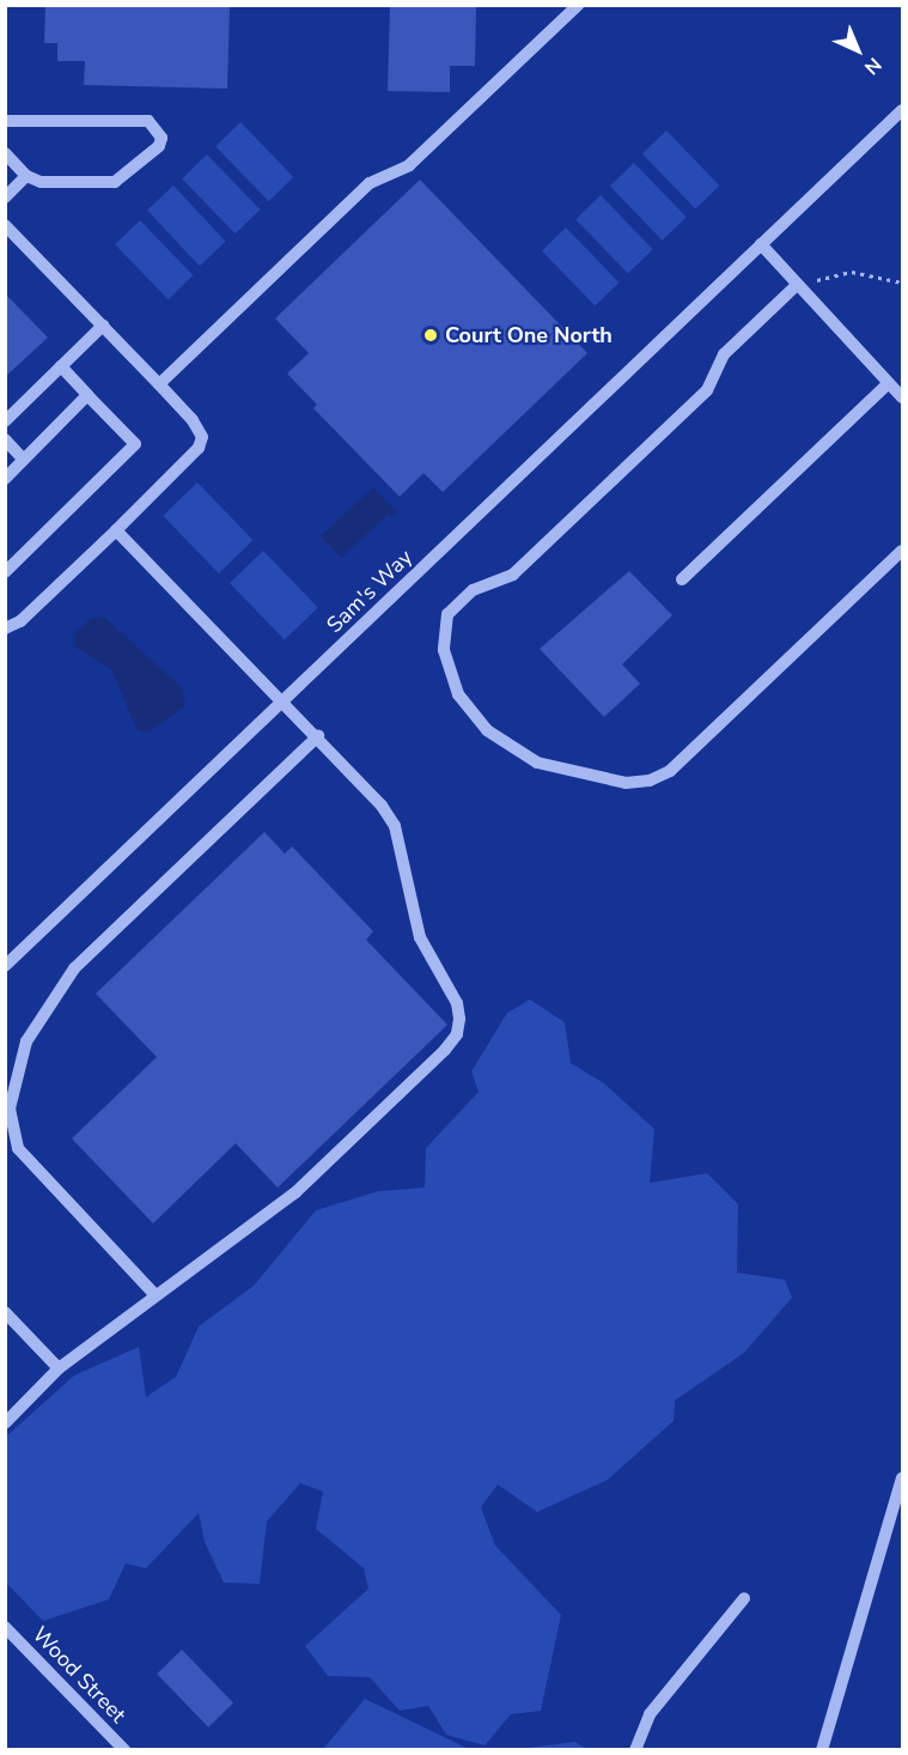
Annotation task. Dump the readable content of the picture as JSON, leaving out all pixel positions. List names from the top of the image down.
{
  "streets": {
    "street": ["Sam's Way", "Wood Street"]
  },
  "places": ["Court One North"],
  "north": "bottom right"
}
